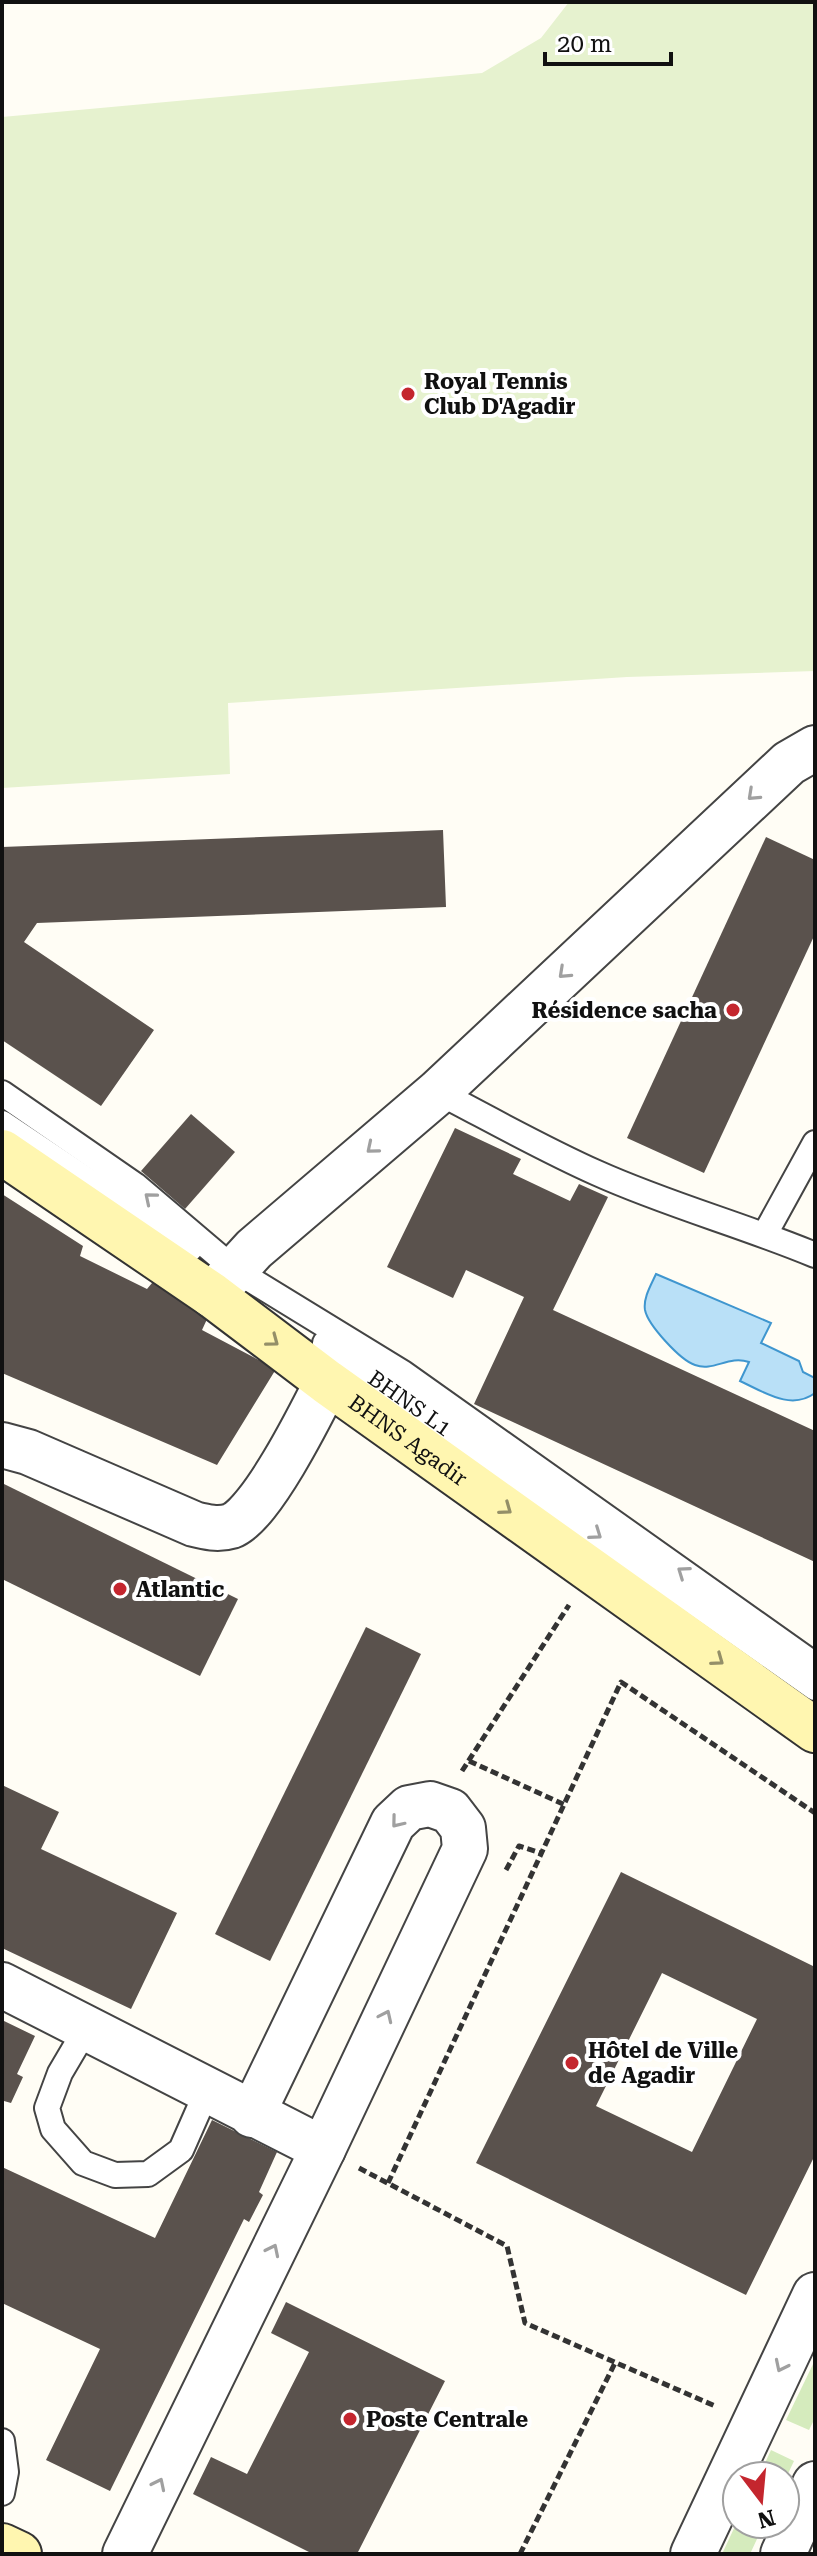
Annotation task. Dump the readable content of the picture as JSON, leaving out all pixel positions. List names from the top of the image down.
{
  "streets": {
    "street": ["BHNS Agadir"],
    "lane": ["BHNS L1"]
  },
  "crossings": [
    ["BHNS L1", "BHNS Agadir"]
  ],
  "one_way": ["BHNS L1"],
  "places": [
    "Royal Tennis Club D'Agadir",
    "Résidence sacha",
    "Atlantic",
    "Hôtel de Ville de Agadir",
    "Poste Centrale"
  ],
  "scale_bar": "20 m",
  "north": "bottom"
}
